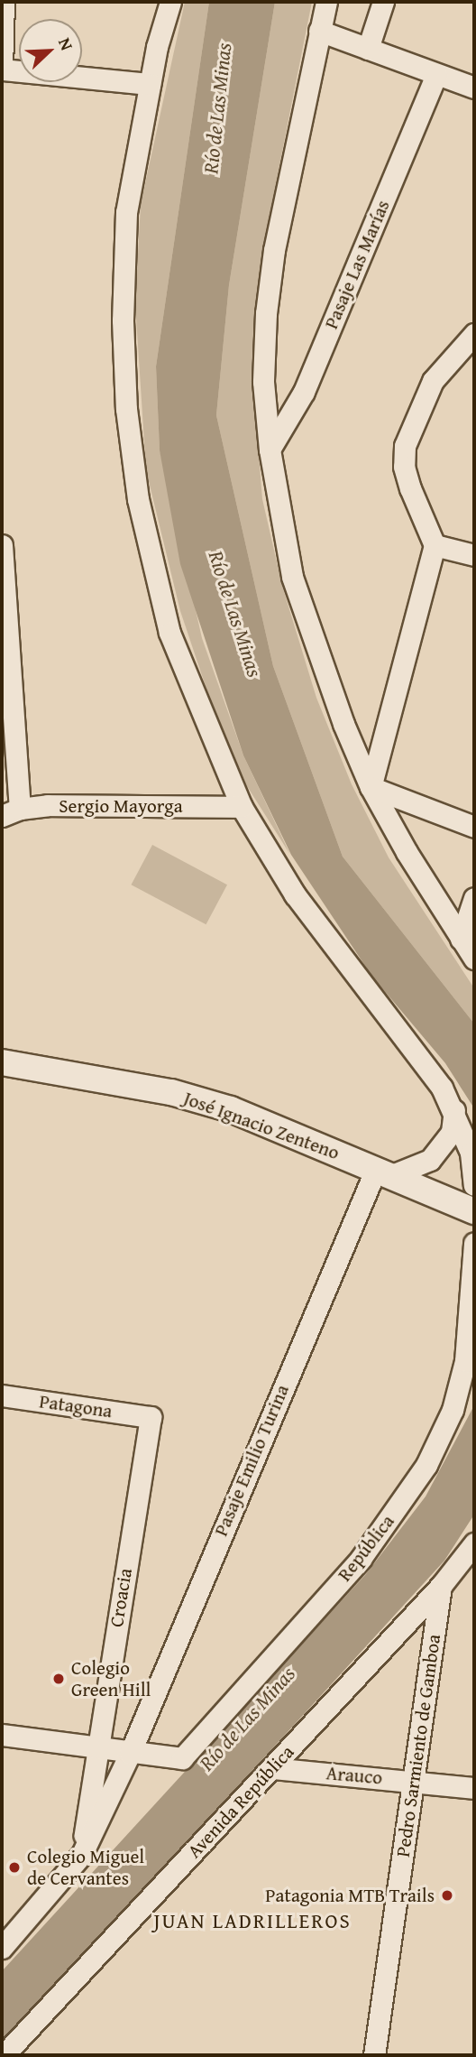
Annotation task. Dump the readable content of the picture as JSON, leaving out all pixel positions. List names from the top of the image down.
{
  "streets": {
    "street": [
      "Pasaje Las Marías",
      "Sergio Mayorga",
      "José Ignacio Zenteno",
      "Patagona",
      "Pasaje Emilio Turina",
      "República",
      "Croacia",
      "Pedro Sarmiento de Gamboa",
      "Arauco",
      "Avenida República"
    ]
  },
  "crossings": [
    ["José Ignacio Zenteno", "Pasaje Emilio Turina"],
    ["Patagona", "Croacia"],
    ["Pasaje Emilio Turina", "República"],
    ["Pasaje Emilio Turina", "Croacia"],
    ["Pedro Sarmiento de Gamboa", "Arauco"],
    ["Pedro Sarmiento de Gamboa", "Avenida República"],
    ["Arauco", "Avenida República"]
  ],
  "districts": ["JUAN LADRILLEROS"],
  "water": ["Río de Las Minas"],
  "places": ["Colegio Green Hill", "Colegio Miguel de Cervantes", "Patagonia MTB Trails"],
  "north": "top right"
}
